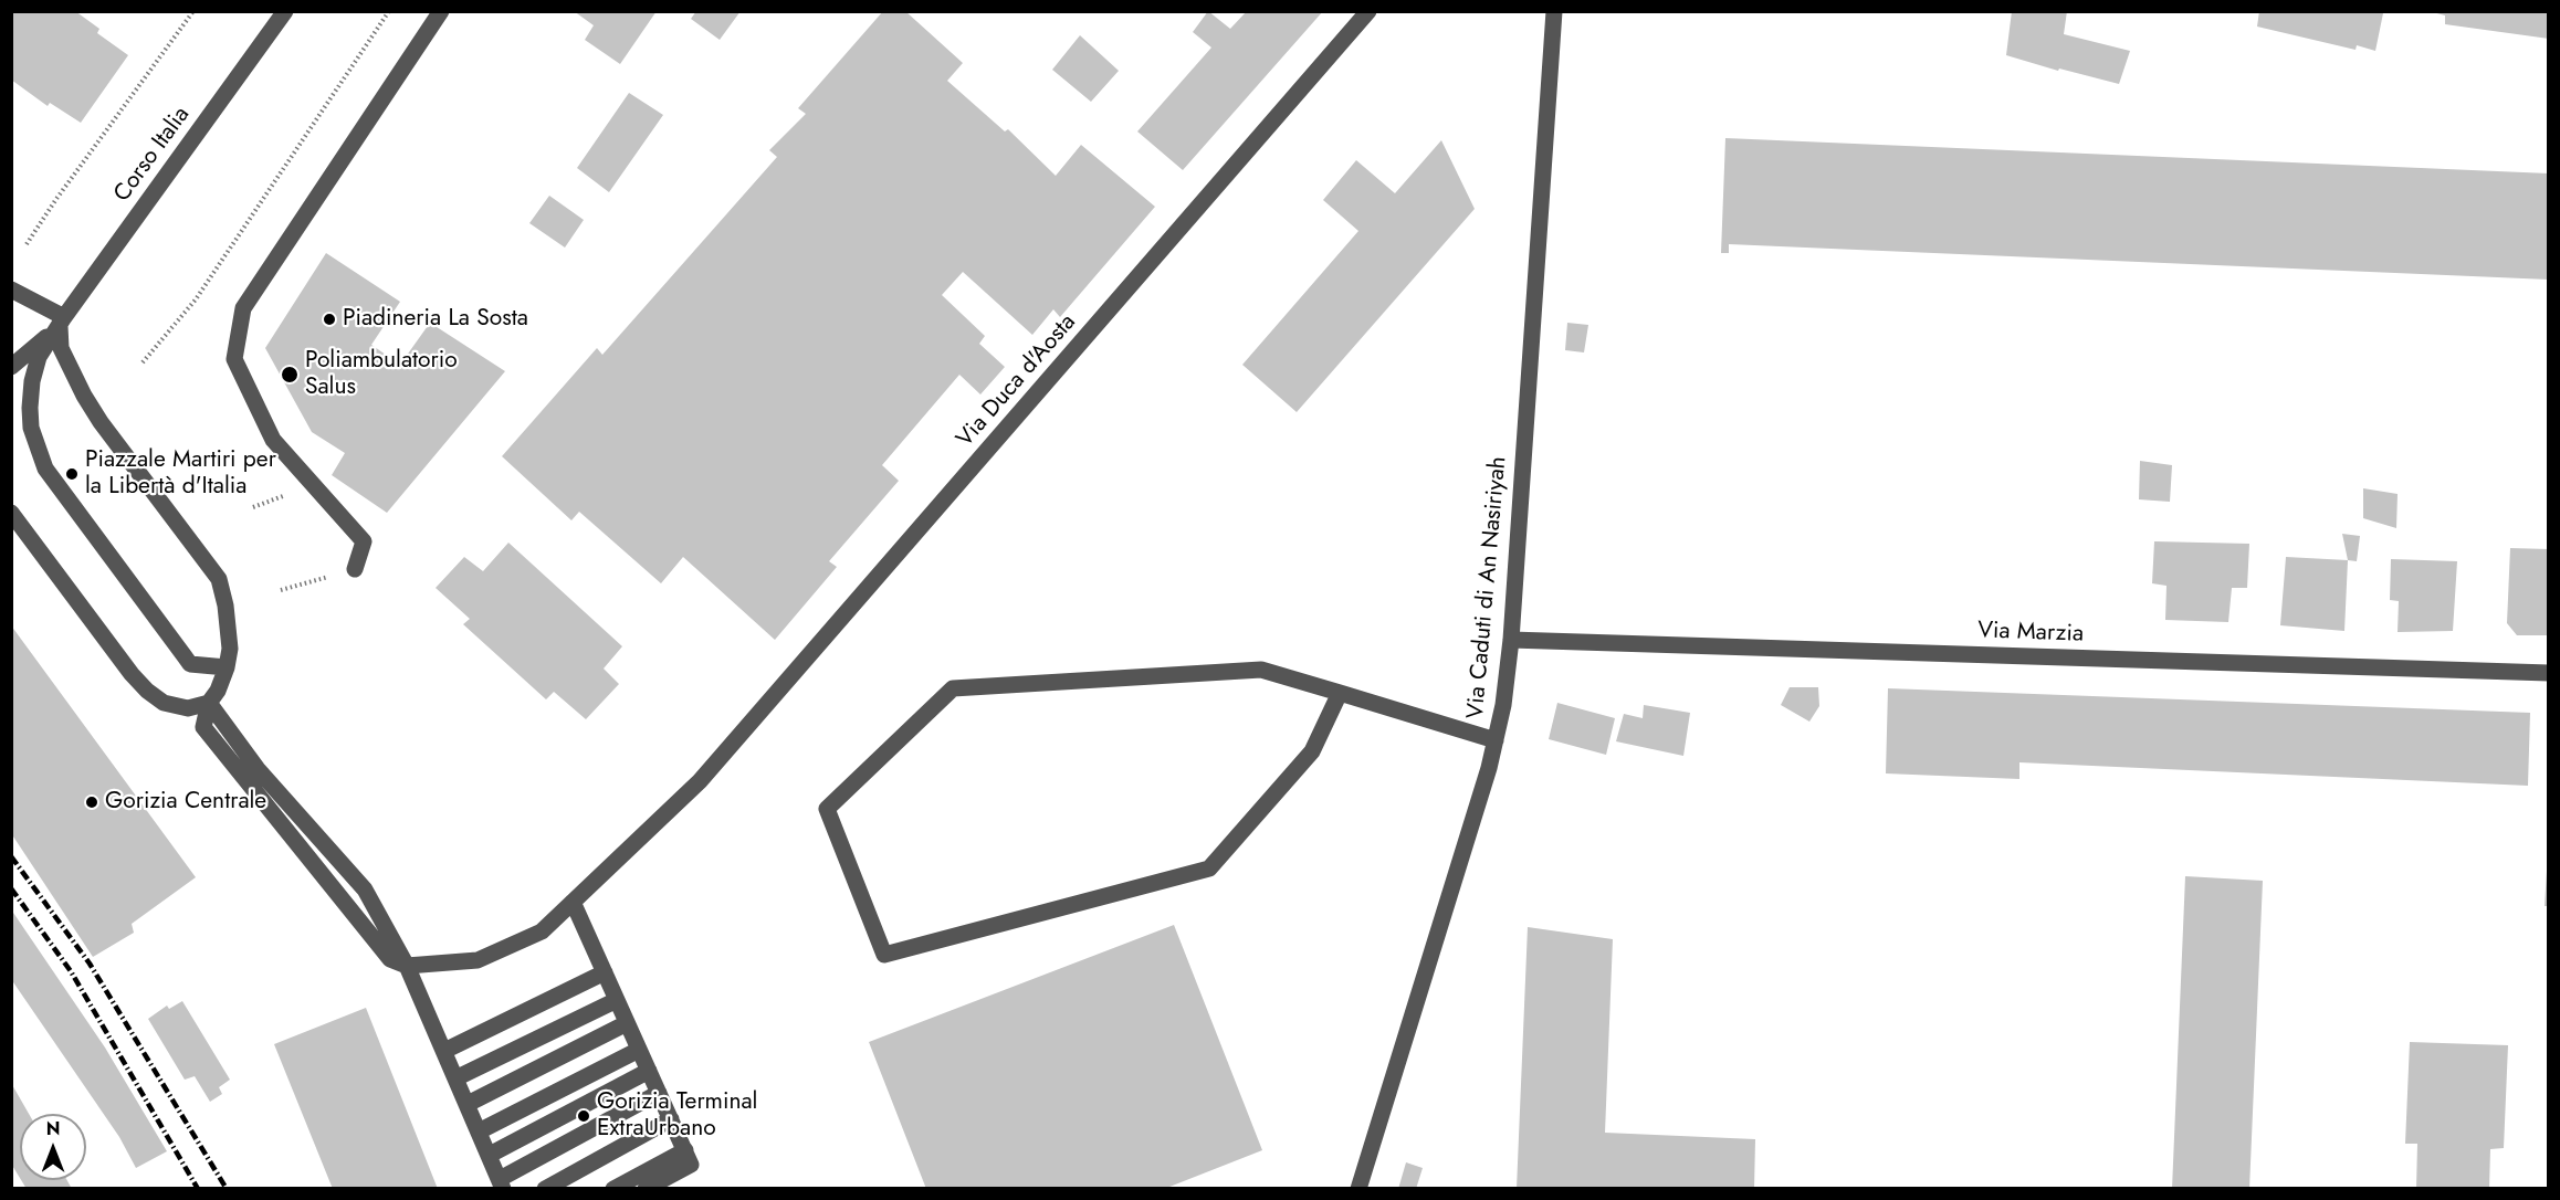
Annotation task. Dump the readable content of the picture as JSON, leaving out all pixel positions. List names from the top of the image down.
{
  "streets": {
    "street": [
      "Corso Italia",
      "Via Duca d'Aosta",
      "Via Caduti di An Nasiriyah",
      "Via Marzia"
    ]
  },
  "crossings": [
    ["Via Caduti di An Nasiriyah", "Via Marzia"]
  ],
  "places": [
    "Piadineria La Sosta",
    "Poliambulatorio Salus",
    "Piazzale Martiri per la Libertà d'Italia",
    "Gorizia Centrale",
    "Gorizia Terminal ExtraUrbano"
  ],
  "north": "top"
}
